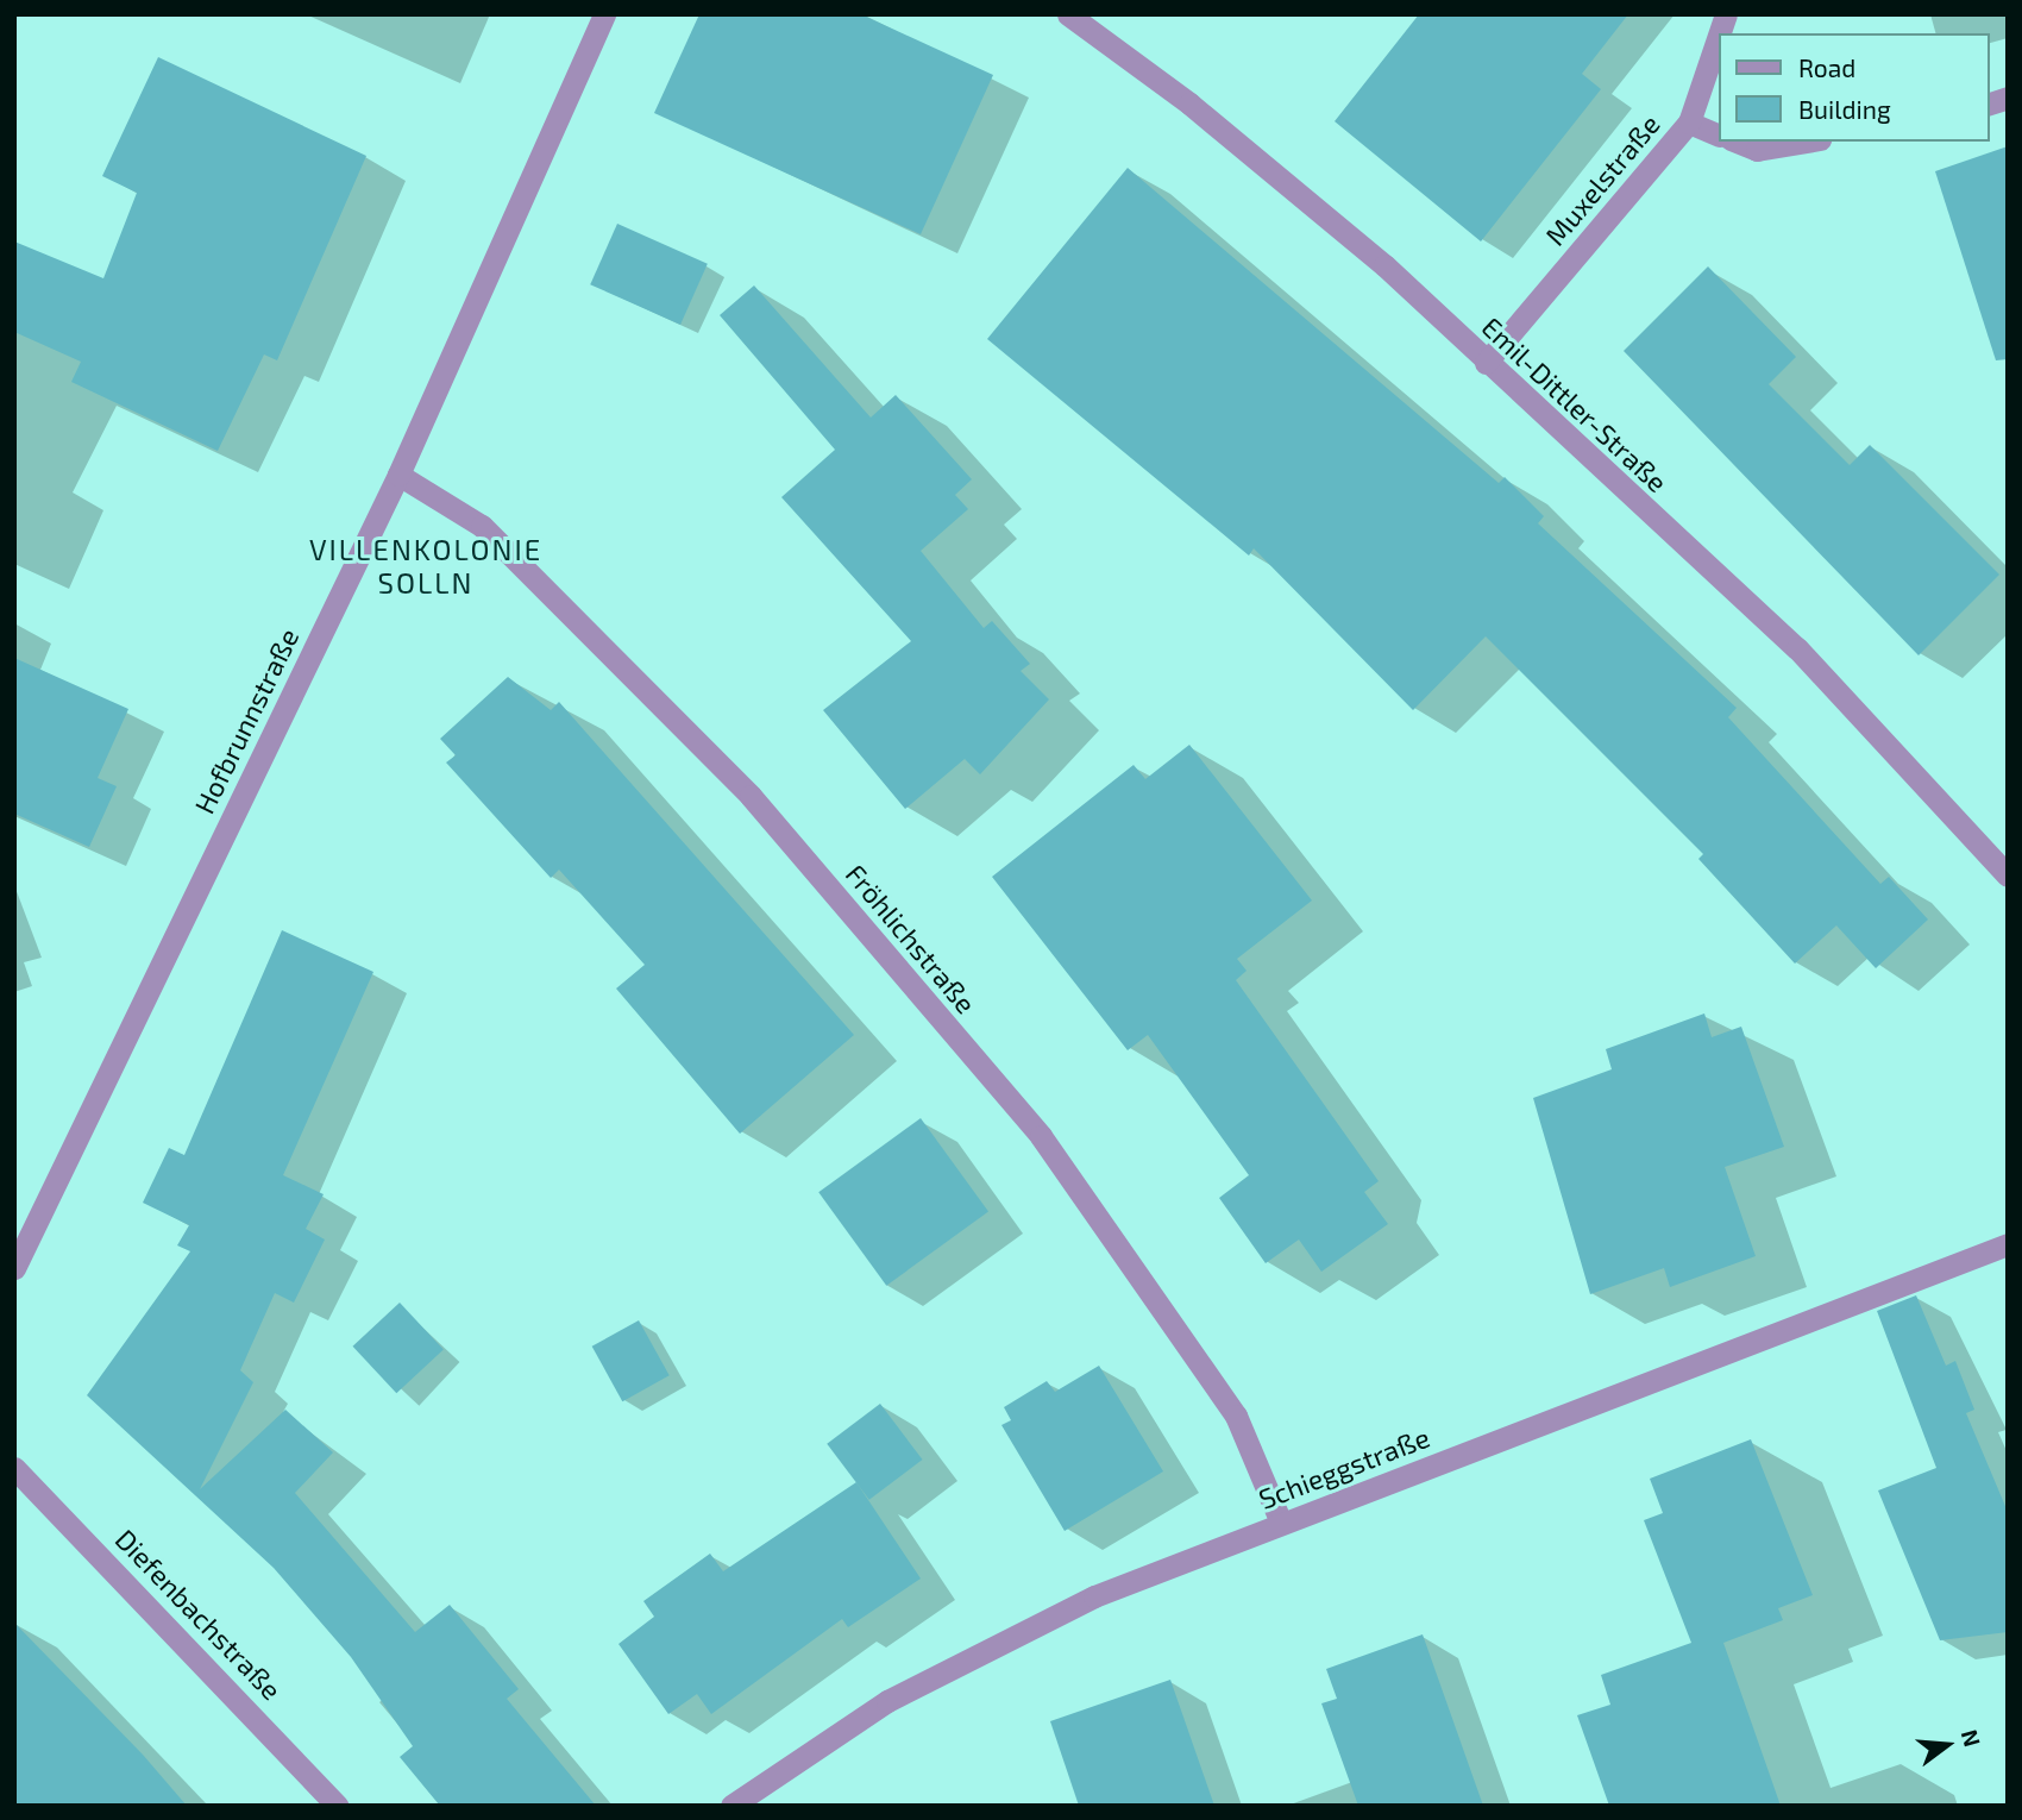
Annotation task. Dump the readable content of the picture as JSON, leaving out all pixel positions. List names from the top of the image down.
{
  "streets": {
    "street": [
      "Muxelstraße",
      "Emil-Dittler-Straße",
      "Hofbrunnstraße",
      "Fröhlichstraße",
      "Schieggstraße",
      "Diefenbachstraße"
    ]
  },
  "crossings": [
    ["Muxelstraße", "Emil-Dittler-Straße"],
    ["Hofbrunnstraße", "Fröhlichstraße"],
    ["Fröhlichstraße", "Schieggstraße"]
  ],
  "districts": ["VILLENKOLONIE SOLLN"],
  "legend": ["Road", "Building"],
  "north": "right"
}
